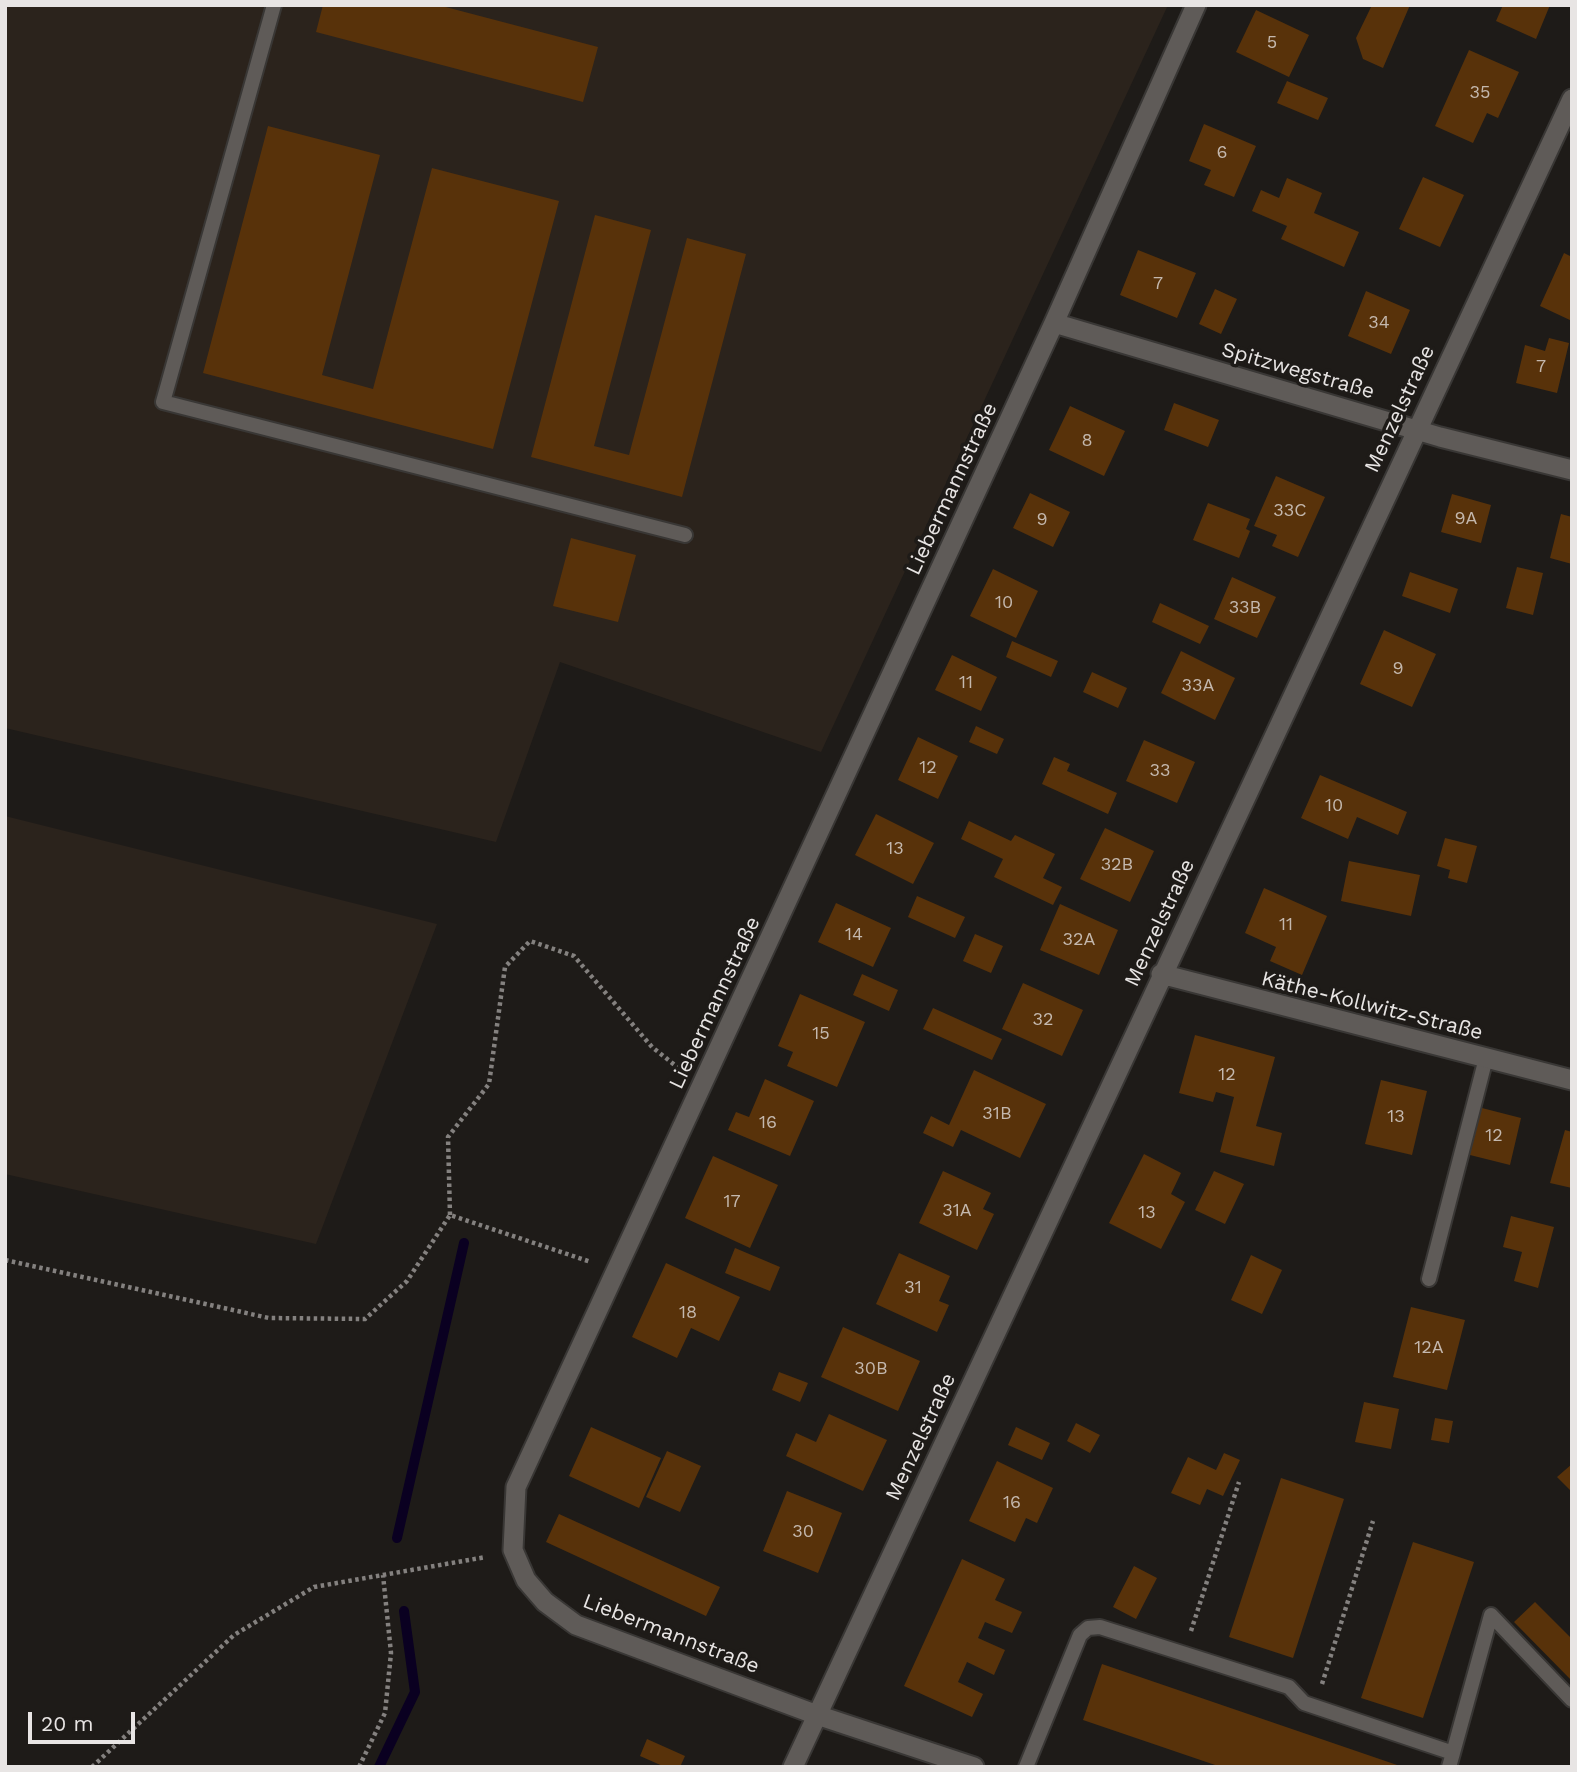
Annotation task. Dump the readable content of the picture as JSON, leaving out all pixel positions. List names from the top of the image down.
{
  "streets": {
    "street": [
      "Spitzwegstraße",
      "Menzelstraße",
      "Liebermannstraße",
      "Käthe-Kollwitz-Straße"
    ]
  },
  "crossings": [
    ["Spitzwegstraße", "Menzelstraße"],
    ["Spitzwegstraße", "Liebermannstraße"],
    ["Menzelstraße", "Liebermannstraße"],
    ["Menzelstraße", "Käthe-Kollwitz-Straße"]
  ],
  "house_numbers": [
    "5",
    "35",
    "6",
    "7",
    "34",
    "7",
    "8",
    "33C",
    "9A",
    "9",
    "10",
    "33B",
    "9",
    "11",
    "33A",
    "12",
    "33",
    "10",
    "13",
    "32B",
    "11",
    "14",
    "32A",
    "32",
    "15",
    "12",
    "31B",
    "13",
    "16",
    "12",
    "17",
    "31A",
    "13",
    "31",
    "18",
    "12A",
    "30B",
    "16",
    "30"
  ],
  "scale_bar": "20 m"
}
